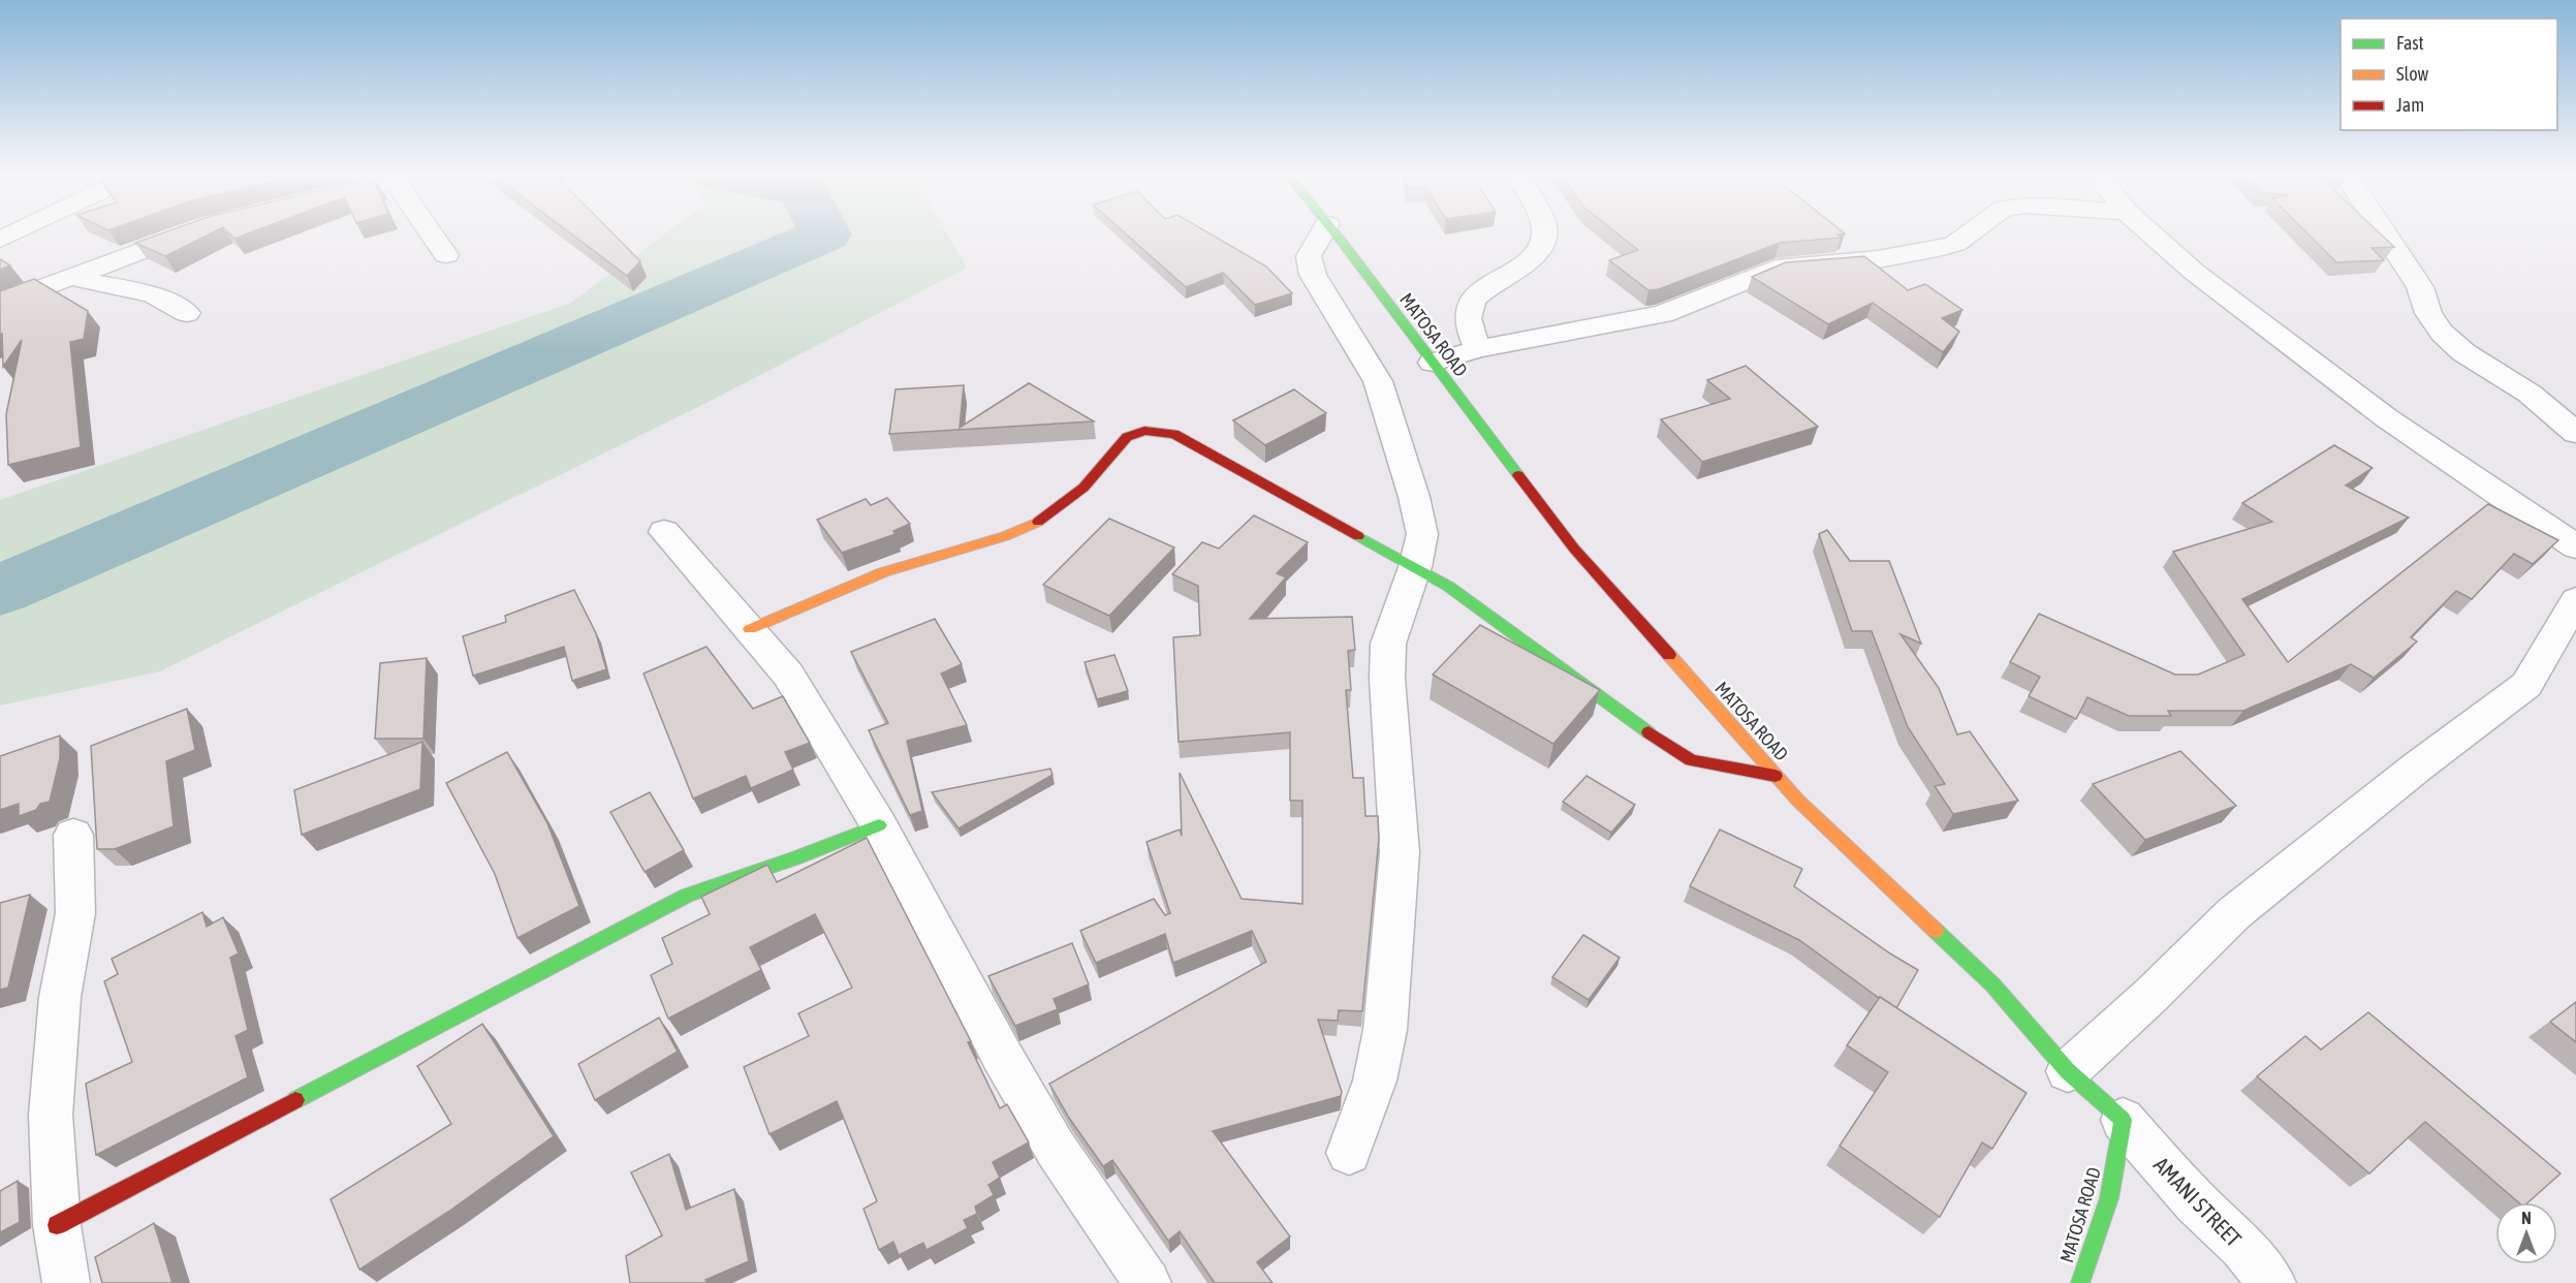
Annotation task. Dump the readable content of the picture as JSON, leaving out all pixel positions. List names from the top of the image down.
{
  "streets": {
    "street": ["MATOSA ROAD", "AMANI STREET"]
  },
  "crossings": [
    ["MATOSA ROAD", "AMANI STREET"]
  ],
  "legend": ["Fast", "Slow", "Jam"],
  "north": "top"
}
